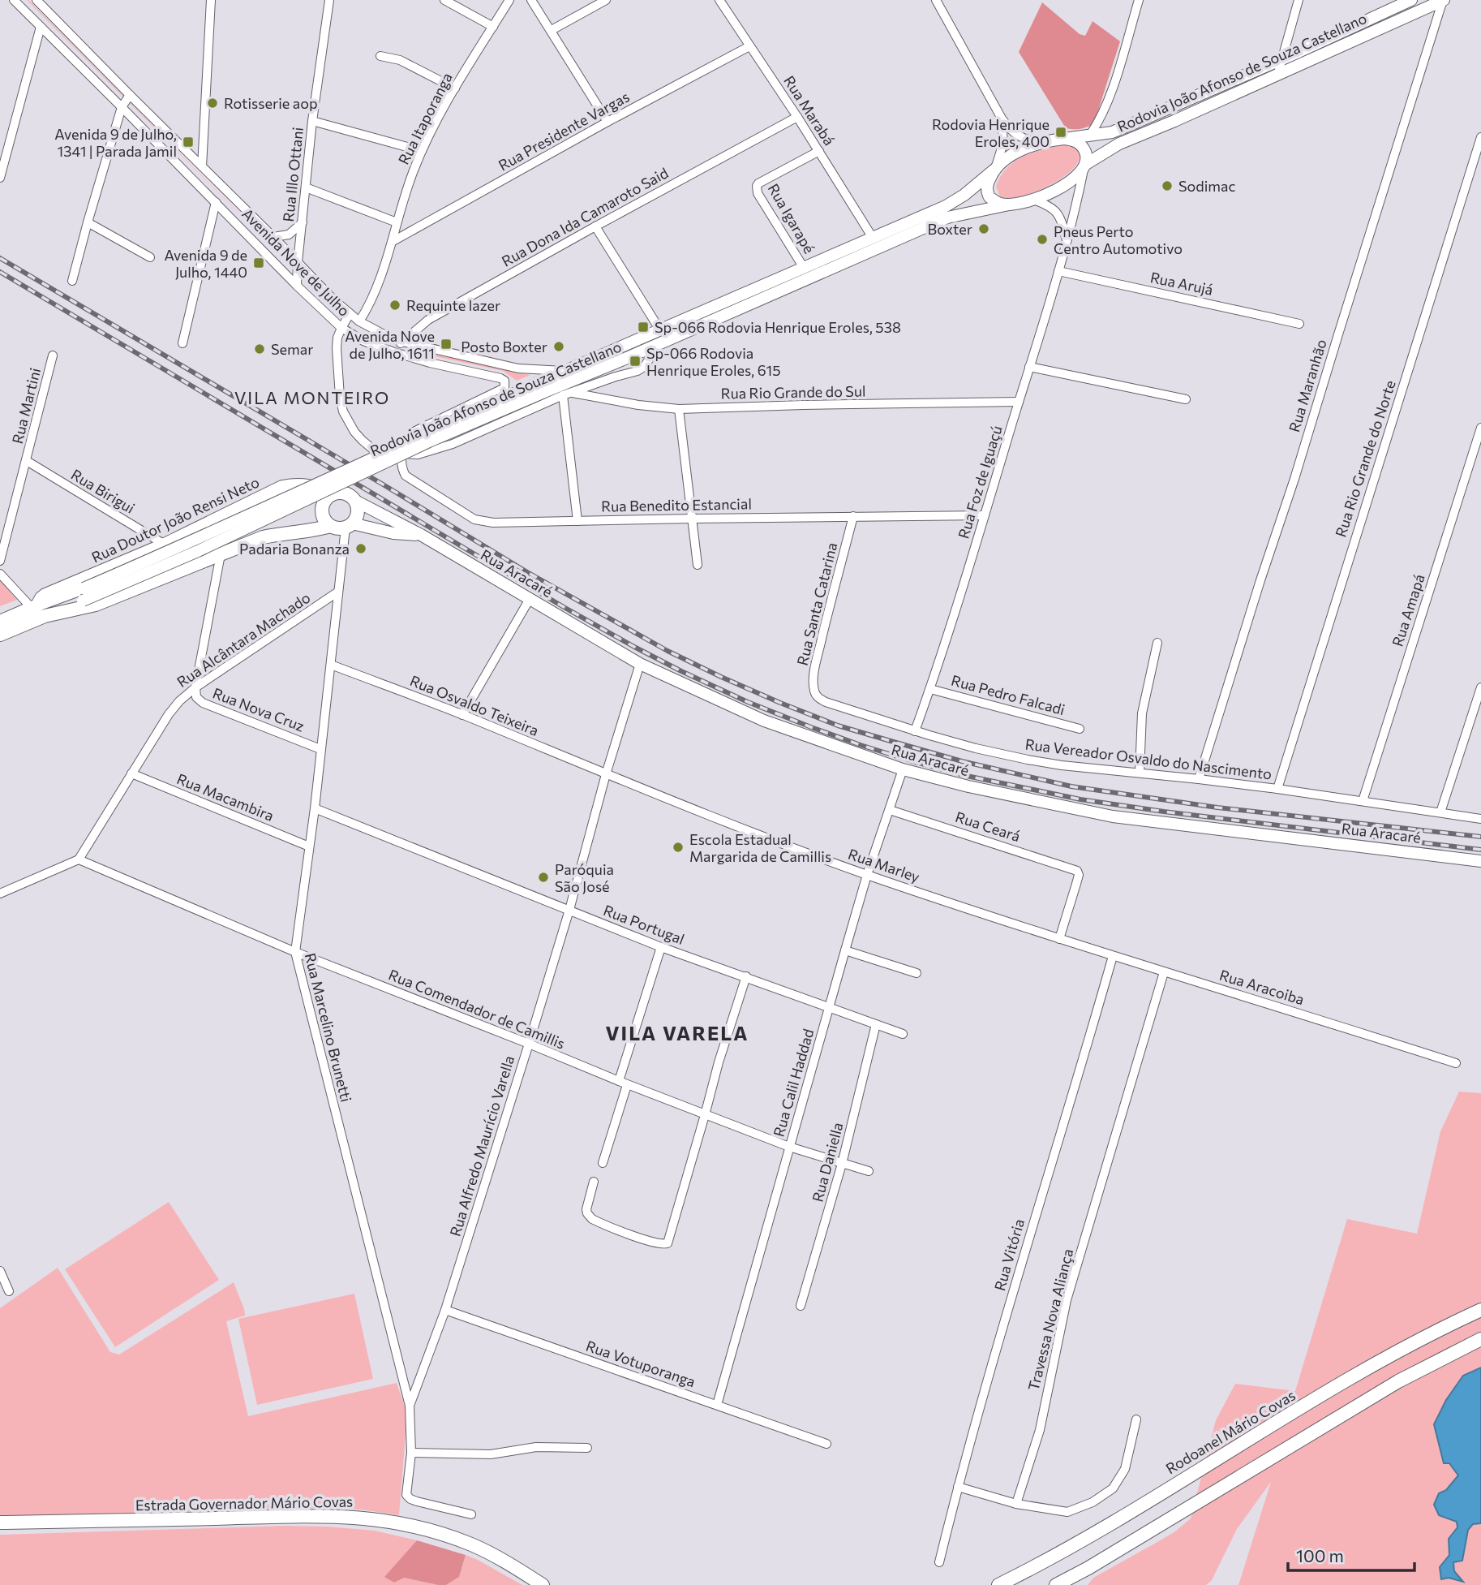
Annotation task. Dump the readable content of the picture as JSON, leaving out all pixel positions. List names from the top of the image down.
{
  "streets": {
    "highway": [
      "Rodovia João Afonso de Souza Castellano",
      "Rua Doutor João Rensi Neto",
      "Rodoanel Mário Covas",
      "Estrada Governador Mário Covas"
    ],
    "main road": ["Rua Aracaré"],
    "street": [
      "Rua Marabá",
      "Rua Itaporanga",
      "Rua Presidente Vargas",
      "Rua Illo Ottani",
      "Rua Dona Ida Camaroto Said",
      "Rua Igarapé",
      "Avenida Nove de Julho",
      "Rua Arujá",
      "Rua Maranhão",
      "Rua Rio Grande do Sul",
      "Rua Martini",
      "Rua Rio Grande do Norte",
      "Rua Foz de Iguaçú",
      "Rua Birigui",
      "Rua Benedito Estancial",
      "Rua Santa Catarina",
      "Rua Amapá",
      "Rua Alcântara Machado",
      "Rua Pedro Falcadi",
      "Rua Osvaldo Teixeira",
      "Rua Nova Cruz",
      "Rua Vereador Osvaldo do Nascimento",
      "Rua Macambira",
      "Rua Ceará",
      "Rua Marley",
      "Rua Portugal",
      "Rua Aracoiba",
      "Rua Comendador de Camillis",
      "Rua Marcelino Brunetti",
      "Rua Calil Haddad",
      "Rua Alfredo Maurício Varella",
      "Rua Daniella",
      "Rua Vitória",
      "Travessa Nova Aliança",
      "Rua Votuporanga"
    ]
  },
  "crossings": [
    ["Rodovia João Afonso de Souza Castellano", "Rua Marabá"],
    ["Rodovia João Afonso de Souza Castellano", "Rua Igarapé"],
    ["Rodovia João Afonso de Souza Castellano", "Avenida Nove de Julho"],
    ["Rodovia João Afonso de Souza Castellano", "Rua Maranhão"],
    ["Rodovia João Afonso de Souza Castellano", "Rua Foz de Iguaçú"],
    ["Rodovia João Afonso de Souza Castellano", "Rua Doutor João Rensi Neto"],
    ["Rua Marabá", "Rua Presidente Vargas"],
    ["Rua Marabá", "Rua Dona Ida Camaroto Said"],
    ["Rua Marabá", "Rua Igarapé"],
    ["Rua Itaporanga", "Rua Presidente Vargas"],
    ["Rua Itaporanga", "Avenida Nove de Julho"],
    ["Rua Illo Ottani", "Avenida Nove de Julho"],
    ["Rua Dona Ida Camaroto Said", "Avenida Nove de Julho"],
    ["Avenida Nove de Julho", "Rua Benedito Estancial"],
    ["Rua Arujá", "Rua Foz de Iguaçú"],
    ["Rua Maranhão", "Rua Vereador Osvaldo do Nascimento"],
    ["Rua Rio Grande do Sul", "Rua Foz de Iguaçú"],
    ["Rua Martini", "Rua Birigui"],
    ["Rua Rio Grande do Norte", "Rua Vereador Osvaldo do Nascimento"],
    ["Rua Foz de Iguaçú", "Rua Benedito Estancial"],
    ["Rua Foz de Iguaçú", "Rua Pedro Falcadi"],
    ["Rua Foz de Iguaçú", "Rua Vereador Osvaldo do Nascimento"],
    ["Rua Birigui", "Rua Doutor João Rensi Neto"],
    ["Rua Benedito Estancial", "Rua Santa Catarina"],
    ["Rua Doutor João Rensi Neto", "Rua Aracaré"],
    ["Rua Doutor João Rensi Neto", "Rua Marcelino Brunetti"],
    ["Rua Aracaré", "Rua Marcelino Brunetti"],
    ["Rua Aracaré", "Rua Calil Haddad"],
    ["Rua Aracaré", "Rua Alfredo Maurício Varella"],
    ["Rua Santa Catarina", "Rua Vereador Osvaldo do Nascimento"],
    ["Rua Amapá", "Rua Vereador Osvaldo do Nascimento"],
    ["Rua Alcântara Machado", "Rua Nova Cruz"],
    ["Rua Alcântara Machado", "Rua Macambira"],
    ["Rua Alcântara Machado", "Rua Comendador de Camillis"],
    ["Rua Alcântara Machado", "Rua Marcelino Brunetti"],
    ["Rua Osvaldo Teixeira", "Rua Marley"],
    ["Rua Osvaldo Teixeira", "Rua Marcelino Brunetti"],
    ["Rua Osvaldo Teixeira", "Rua Alfredo Maurício Varella"],
    ["Rua Nova Cruz", "Rua Marcelino Brunetti"],
    ["Rua Macambira", "Rua Marcelino Brunetti"],
    ["Rua Ceará", "Rua Marley"],
    ["Rua Ceará", "Rua Aracoiba"],
    ["Rua Ceará", "Rua Calil Haddad"],
    ["Rua Marley", "Rua Aracoiba"],
    ["Rua Marley", "Rua Calil Haddad"],
    ["Rua Marley", "Rua Alfredo Maurício Varella"],
    ["Rua Portugal", "Rua Marcelino Brunetti"],
    ["Rua Portugal", "Rua Calil Haddad"],
    ["Rua Portugal", "Rua Alfredo Maurício Varella"],
    ["Rua Portugal", "Rua Daniella"],
    ["Rua Aracoiba", "Rua Vitória"],
    ["Rua Aracoiba", "Travessa Nova Aliança"],
    ["Rua Comendador de Camillis", "Rua Marcelino Brunetti"],
    ["Rua Comendador de Camillis", "Rua Calil Haddad"],
    ["Rua Comendador de Camillis", "Rua Alfredo Maurício Varella"],
    ["Rua Comendador de Camillis", "Rua Daniella"],
    ["Rua Marcelino Brunetti", "Rua Alfredo Maurício Varella"],
    ["Rua Calil Haddad", "Rua Votuporanga"],
    ["Rua Alfredo Maurício Varella", "Rua Votuporanga"]
  ],
  "districts": ["VILA MONTEIRO", "VILA VARELA"],
  "places": {
    "other": [
      "Rotisserie aop",
      "Sodimac",
      "Boxter",
      "Pneus Perto Centro Automotivo",
      "Requinte lazer",
      "Posto Boxter",
      "Semar",
      "Padaria Bonanza",
      "Escola Estadual Margarida de Camillis",
      "Paróquia São José"
    ],
    "transit": [
      "Rodovia Henrique Eroles, 400",
      "Avenida 9 de Julho, 1341 | Parada Jamil",
      "Avenida 9 de Julho, 1440",
      "Sp-066 Rodovia Henrique Eroles, 538",
      "Avenida Nove de Julho, 1611",
      "Sp-066 Rodovia Henrique Eroles, 615"
    ]
  },
  "scale_bar": "100 m"
}
